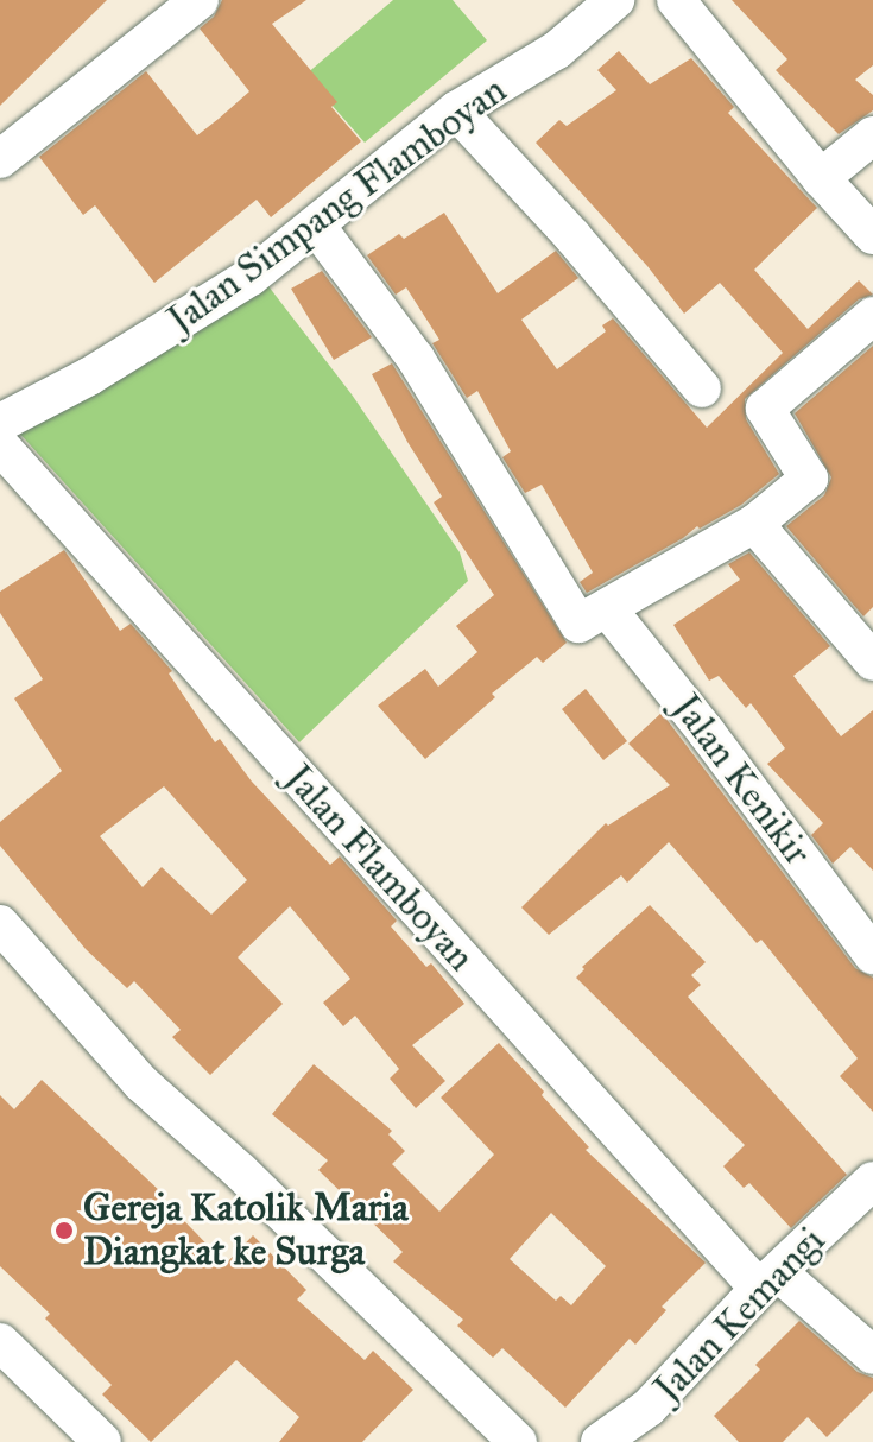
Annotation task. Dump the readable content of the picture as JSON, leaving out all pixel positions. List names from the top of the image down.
{
  "streets": {
    "street": [
      "Jalan Simpang Flamboyan",
      "Jalan Kenikir",
      "Jalan Flamboyan",
      "Jalan Kemangi"
    ]
  },
  "crossings": [
    ["Jalan Flamboyan", "Jalan Kemangi"]
  ],
  "places": ["Gereja Katolik Maria Diangkat ke Surga"]
}
